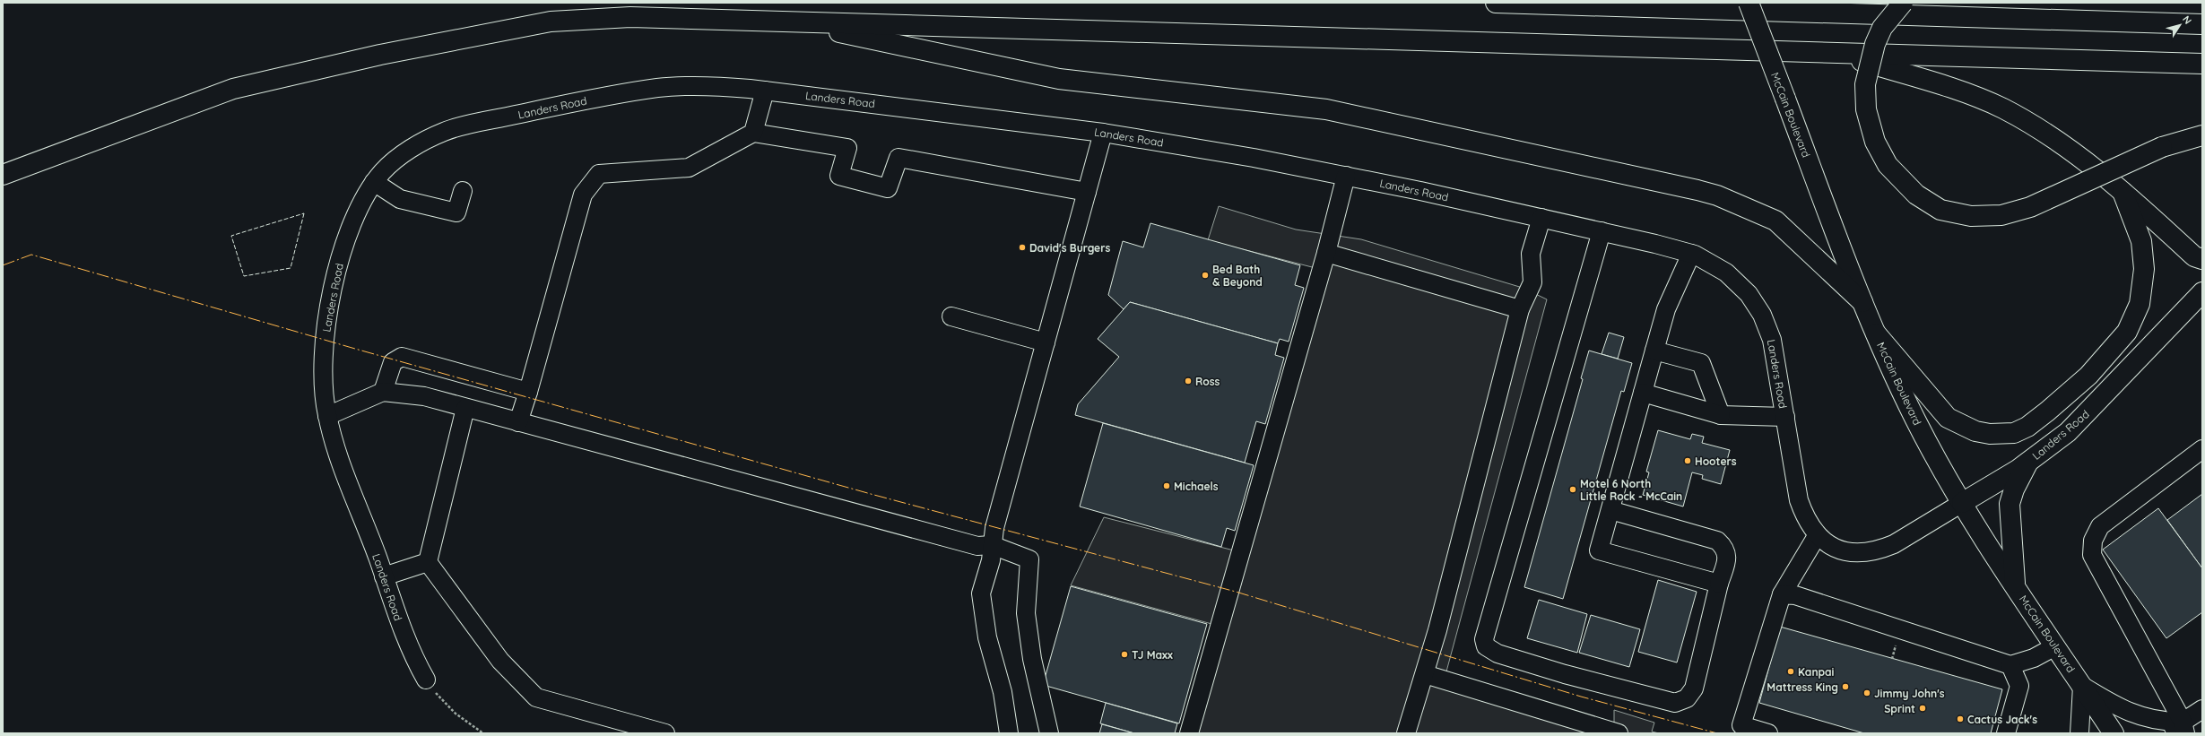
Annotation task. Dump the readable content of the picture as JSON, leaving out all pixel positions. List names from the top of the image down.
{
  "streets": {
    "main road": ["Landers Road", "McCain Boulevard"]
  },
  "crossings": [
    ["Landers Road", "McCain Boulevard"]
  ],
  "places": [
    "David's Burgers",
    "Bed Bath & Beyond",
    "Ross",
    "Hooters",
    "Michaels",
    "Motel 6 North Little Rock - McCain",
    "TJ Maxx",
    "Kanpai",
    "Mattress King",
    "Jimmy John's",
    "Sprint",
    "Cactus Jack's"
  ],
  "north": "top right"
}
